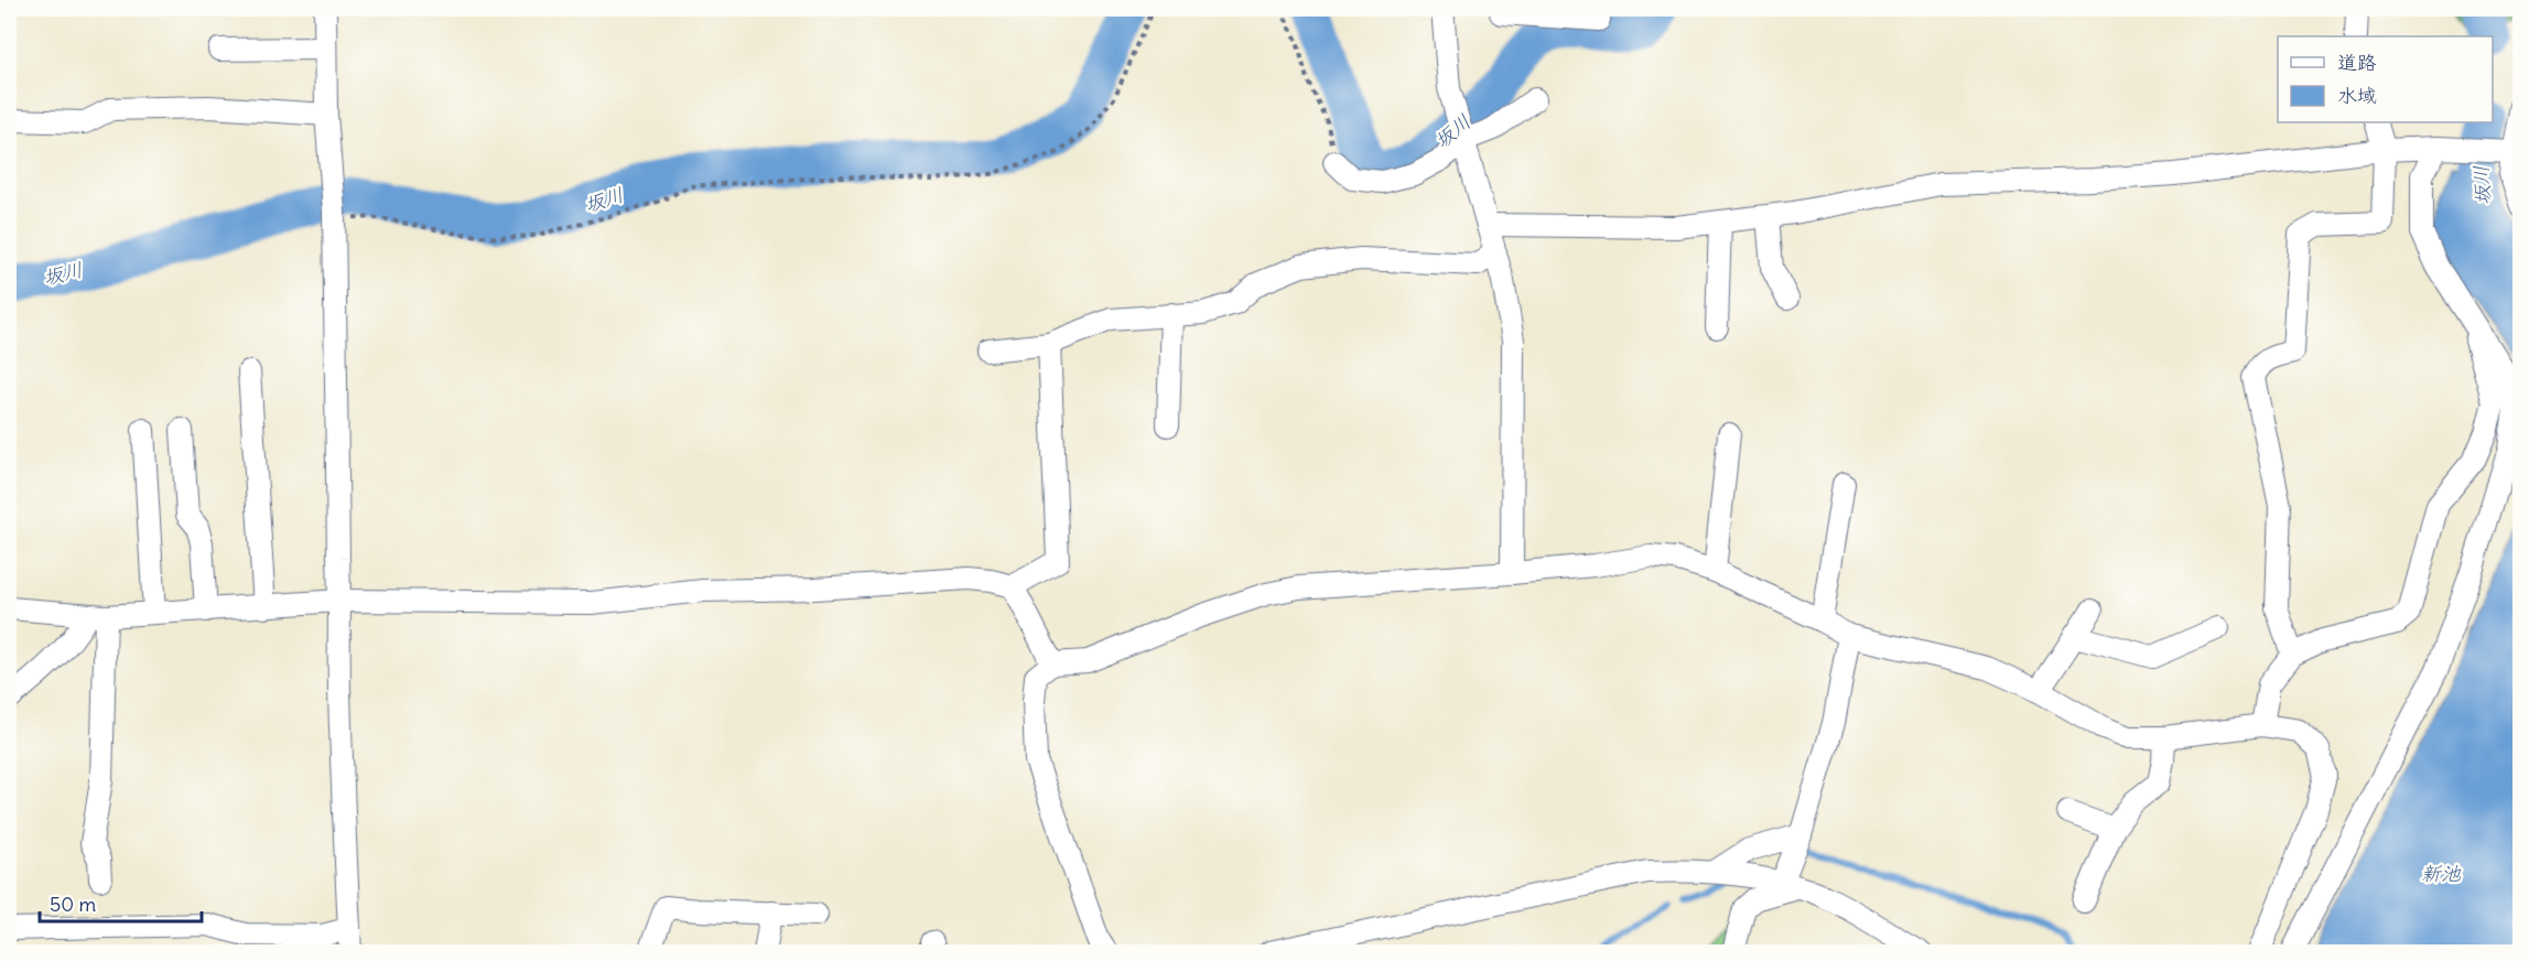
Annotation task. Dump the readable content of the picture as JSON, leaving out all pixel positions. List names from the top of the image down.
{
  "water": ["坂川", "新池"],
  "legend": ["道路", "水域"],
  "scale_bar": "50 m"
}
